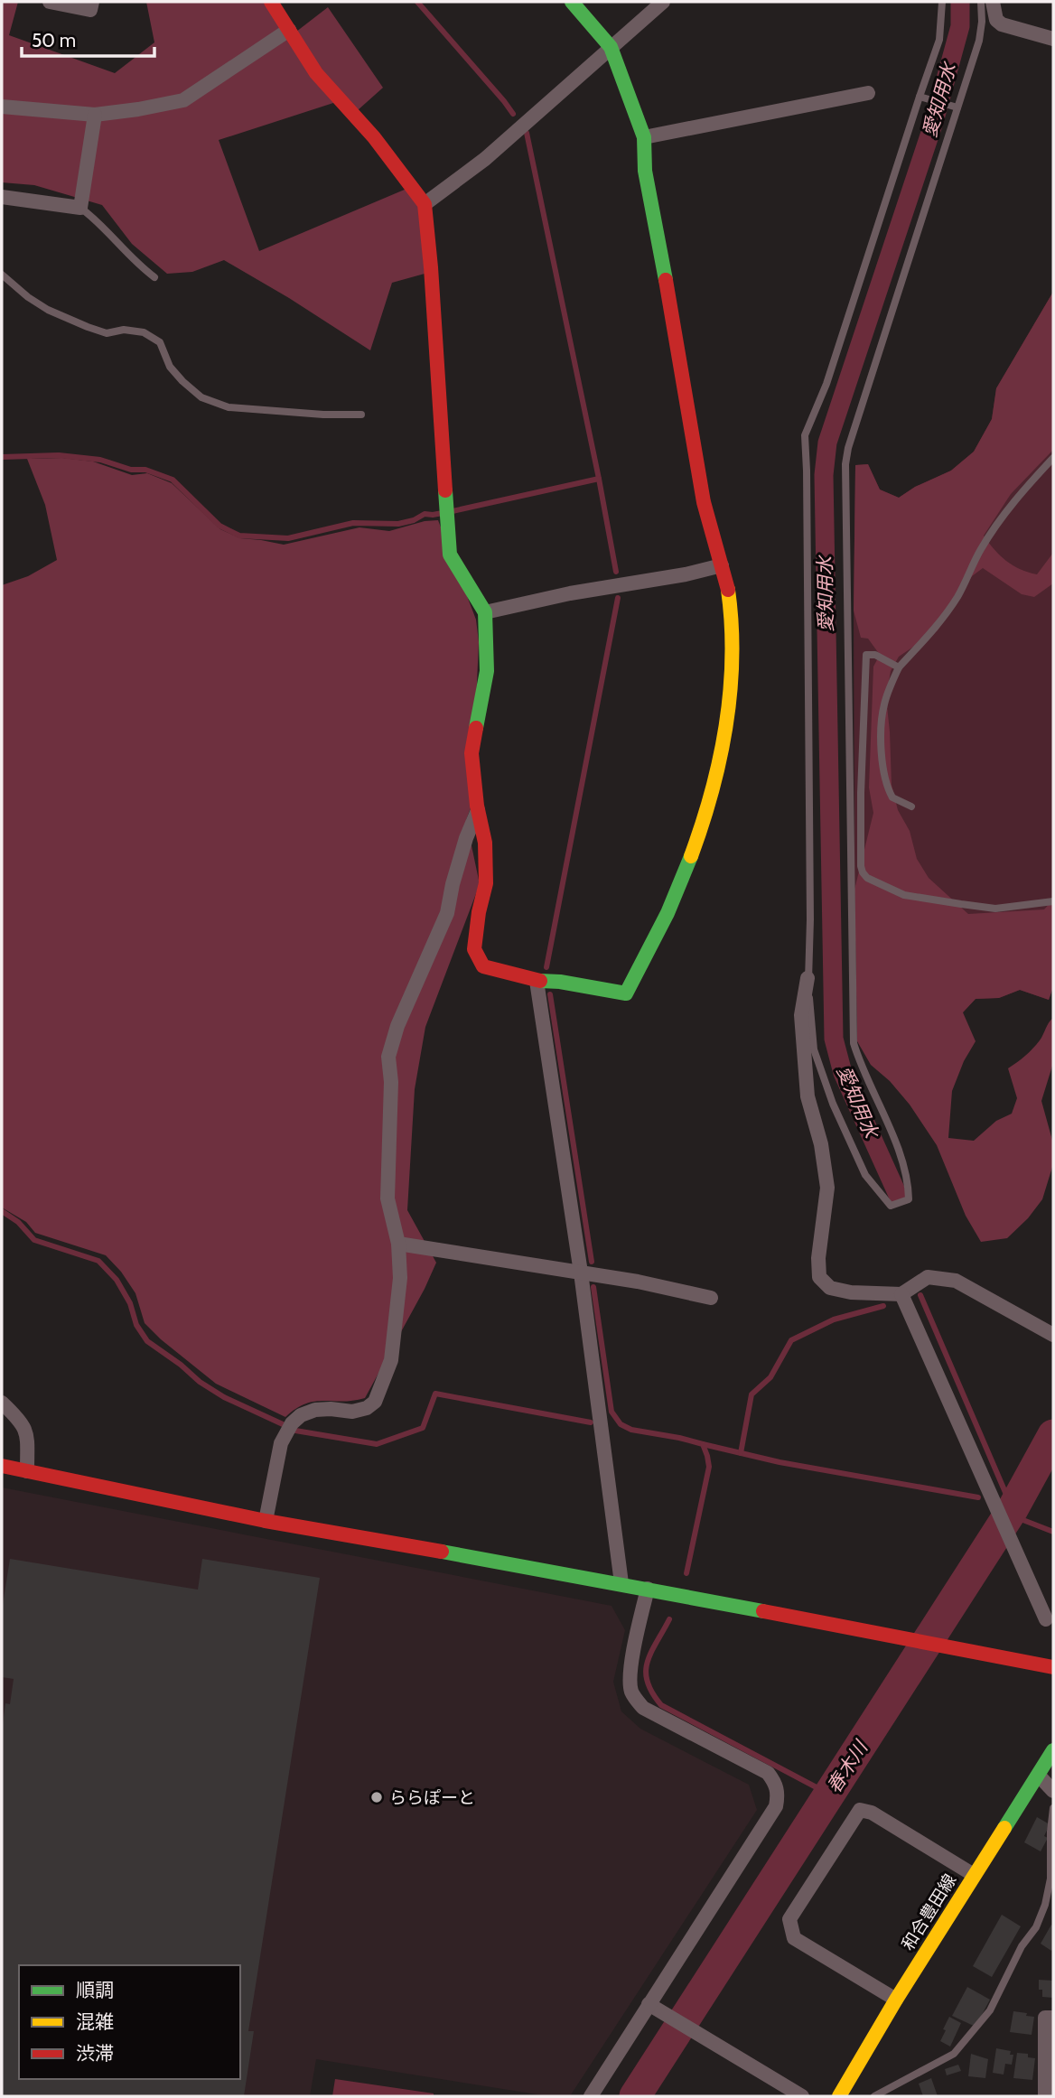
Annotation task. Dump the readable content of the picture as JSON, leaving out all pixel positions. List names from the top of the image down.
{
  "streets": {
    "street": ["和合豊田線"]
  },
  "water": ["愛知用水", "春木川"],
  "places": ["ららぽーと"],
  "legend": ["順調", "混雑", "渋滞"],
  "scale_bar": "50 m"
}
